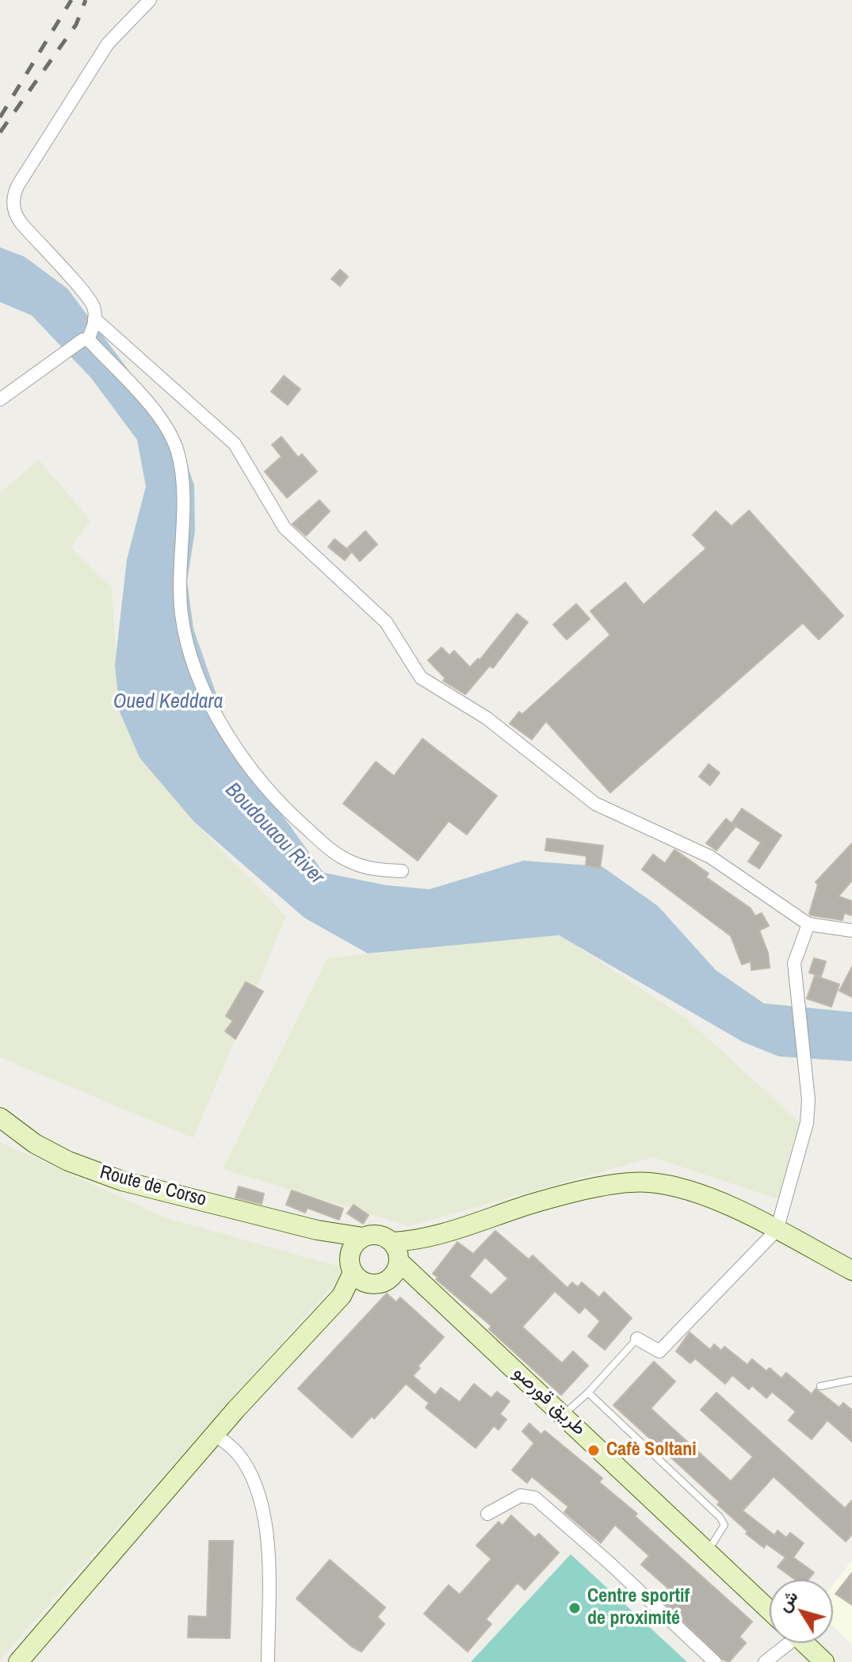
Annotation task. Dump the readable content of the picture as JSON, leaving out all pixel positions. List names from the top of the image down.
{
  "streets": {
    "main road": ["Route de Corso", "طريق قورصو"]
  },
  "crossings": [
    ["Route de Corso", "طريق قورصو"]
  ],
  "water": ["Oued Keddara", "Boudouaou River"],
  "places": ["Cafè Soltani", "Centre sportif de proximité"],
  "north": "top left"
}
